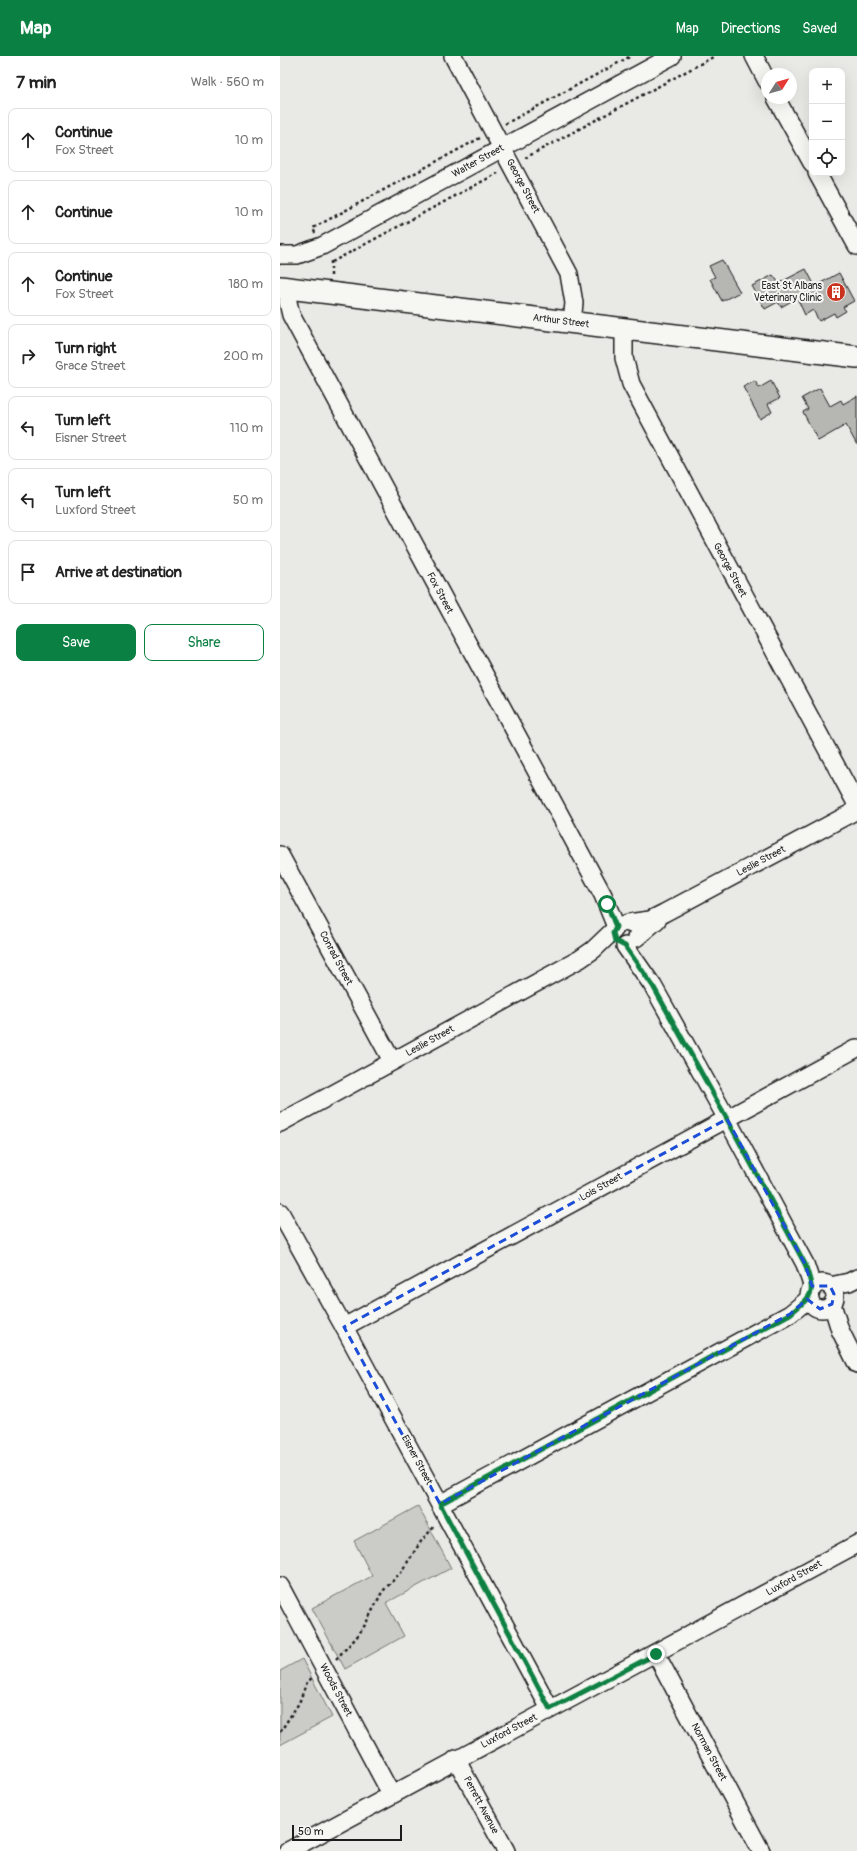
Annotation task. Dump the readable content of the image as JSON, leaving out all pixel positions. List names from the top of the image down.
{
  "streets": {
    "street": [
      "Walter Street",
      "George Street",
      "Arthur Street",
      "Fox Street",
      "Leslie Street",
      "Conrad Street",
      "Lois Street",
      "Eisner Street",
      "Luxford Street",
      "Woods Street",
      "Norman Street",
      "Perrett Avenue"
    ]
  },
  "crossings": [
    ["Walter Street", "George Street"],
    ["George Street", "Arthur Street"],
    ["Arthur Street", "Fox Street"],
    ["Fox Street", "Leslie Street"],
    ["Fox Street", "Lois Street"],
    ["Leslie Street", "Conrad Street"],
    ["Lois Street", "Eisner Street"],
    ["Eisner Street", "Luxford Street"],
    ["Luxford Street", "Woods Street"],
    ["Luxford Street", "Norman Street"],
    ["Luxford Street", "Perrett Avenue"]
  ],
  "places": {
    "building": ["East St Albans Veterinary Clinic"]
  },
  "scale_bar": "50 m",
  "north": "top right",
  "page": {
    "header": "Map",
    "nav": ["Map", "Directions", "Saved"],
    "heading": ["7 min", "Walk · 560 m"],
    "map_buttons": ["+", "−"],
    "list": [
      ["Continue", "Fox Street", "10 m"],
      ["Continue", "10 m"],
      ["Continue", "Fox Street", "180 m"],
      ["Turn right", "Grace Street", "200 m"],
      ["Turn left", "Eisner Street", "110 m"],
      ["Turn left", "Luxford Street", "50 m"],
      "Arrive at destination"
    ],
    "buttons": ["Save", "Share"],
    "scale": "50 m"
  }
}
